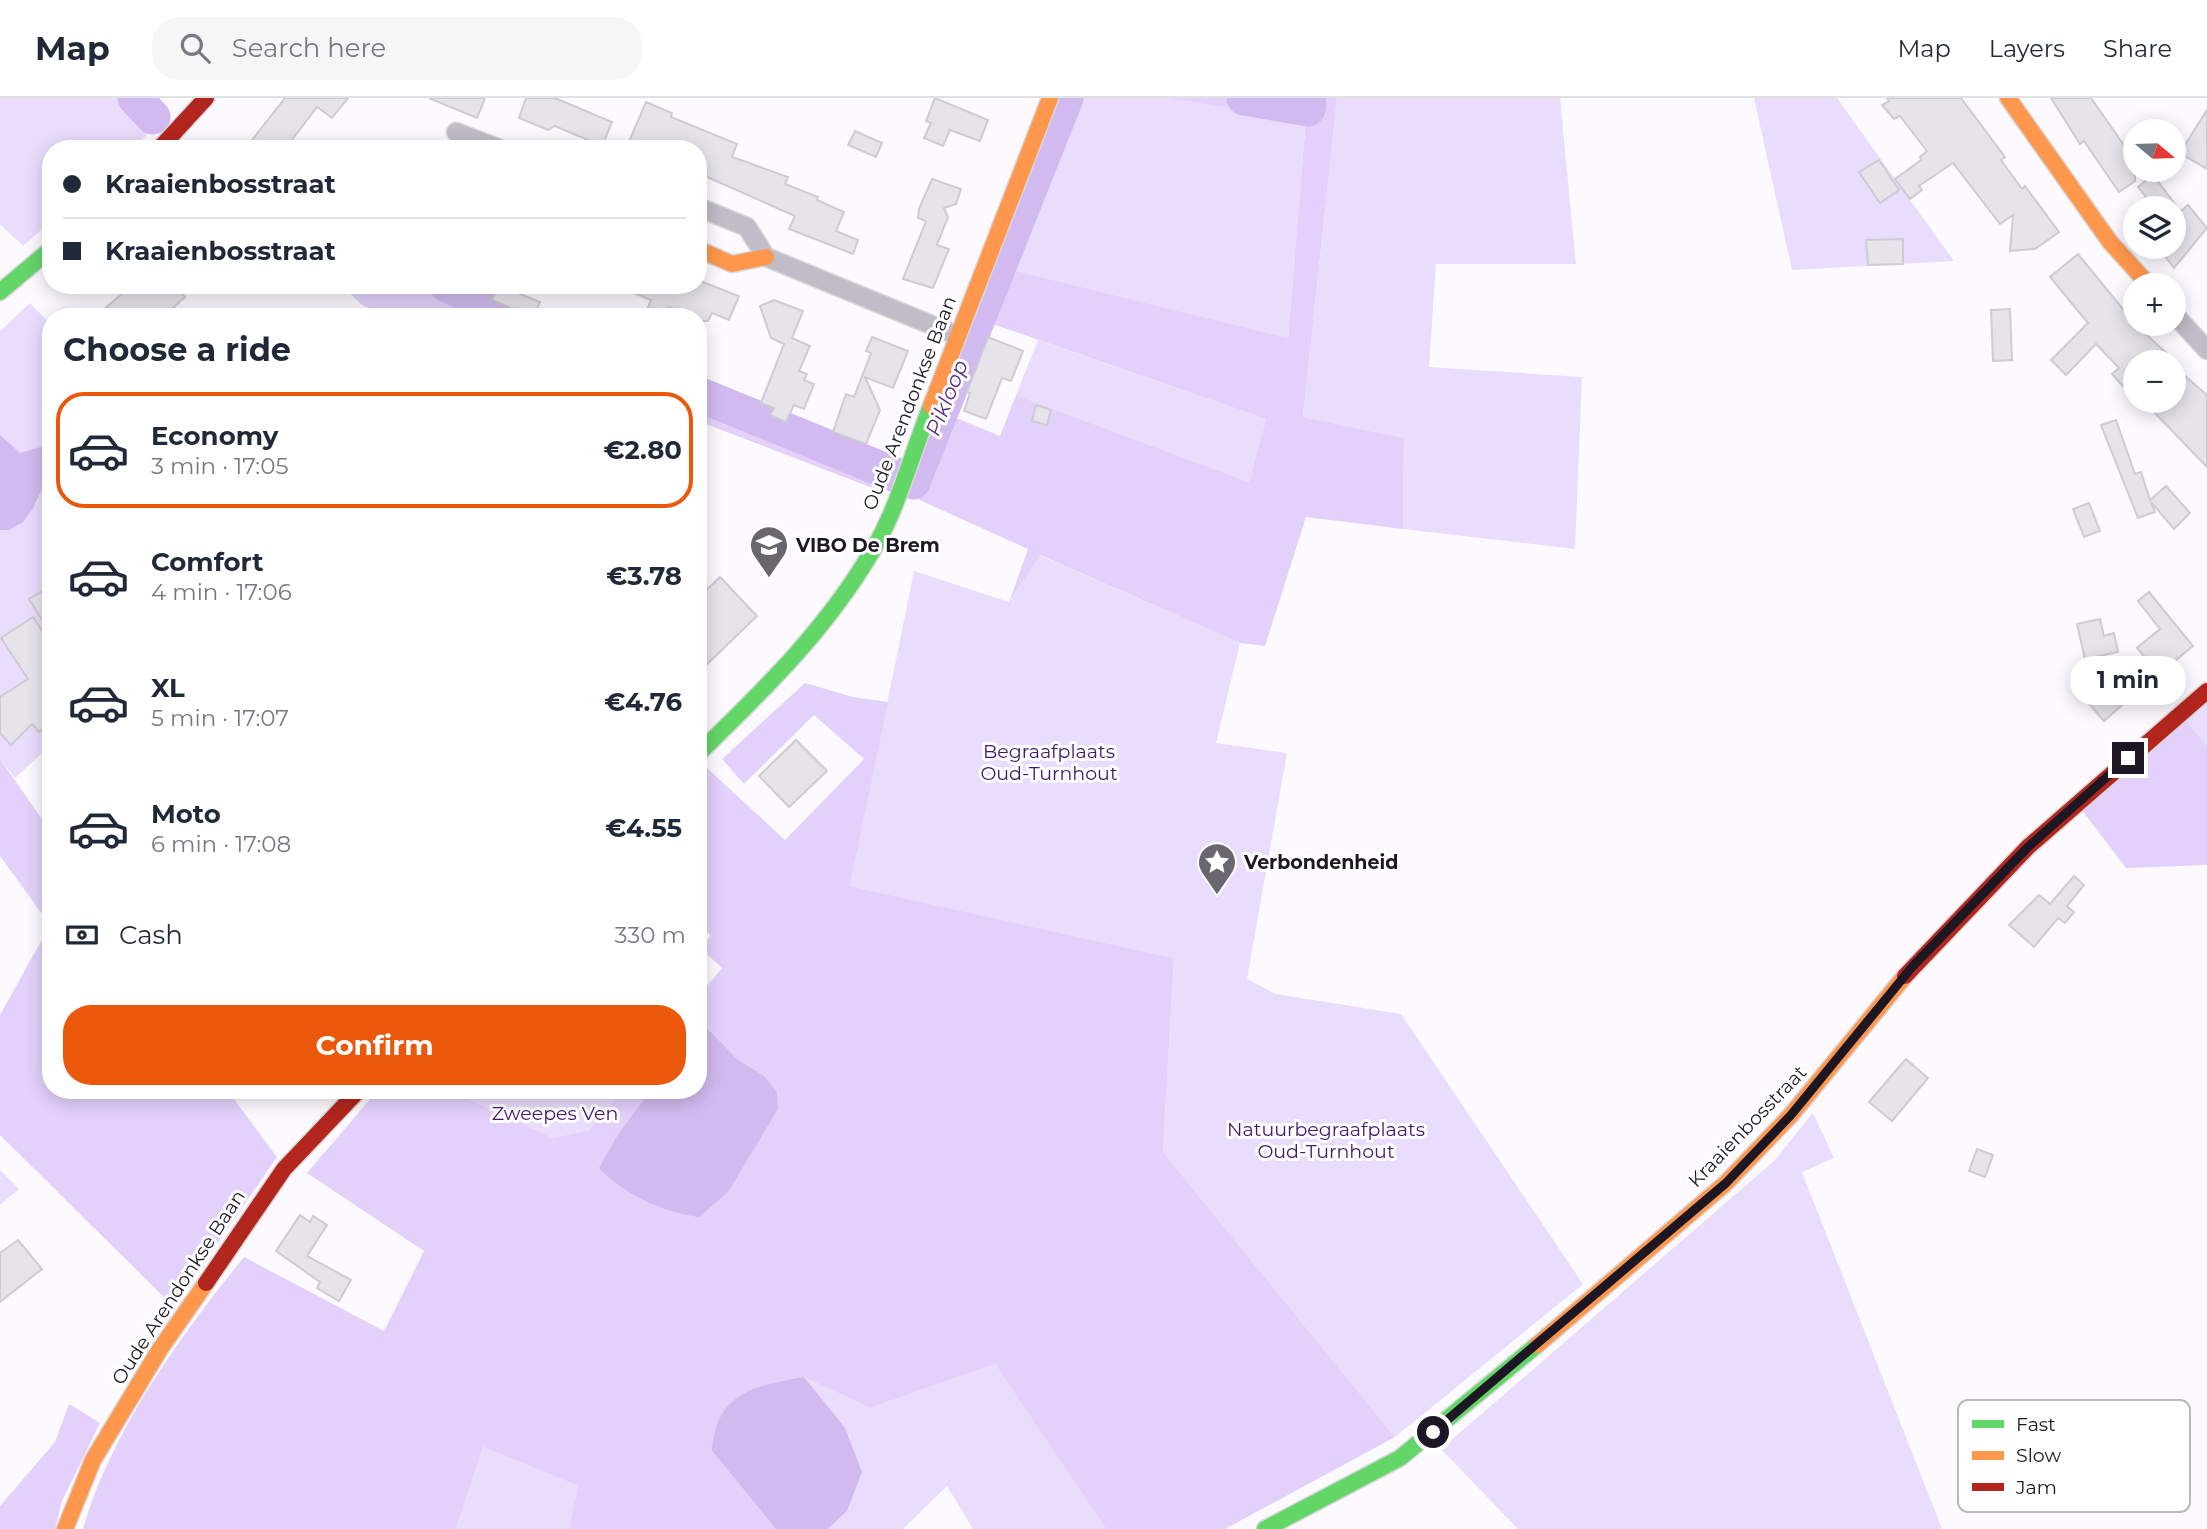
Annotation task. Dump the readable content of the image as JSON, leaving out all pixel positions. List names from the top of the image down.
{
  "streets": {
    "street": ["Oude Arendonkse Baan", "Kraaienbosstraat"]
  },
  "water": ["Pikloop"],
  "parks": ["Begraafplaats Oud-Turnhout", "Zweepes Ven", "Natuurbegraafplaats Oud-Turnhout"],
  "places": {
    "school or university": ["VIBO De Brem"],
    "place": ["Verbondenheid"]
  },
  "legend": ["Fast", "Slow", "Jam"],
  "north": "right",
  "page": {
    "header": "Map",
    "search": "Search here",
    "nav": ["Map", "Layers", "Share"],
    "map_buttons": ["+", "−"],
    "banner": ["Kraaienbosstraat", "Kraaienbosstraat"],
    "heading": "Choose a ride",
    "list": [
      {
        "name": "Economy",
        "note": "3 min · 17:05",
        "value": "€2.80"
      },
      {
        "name": "Comfort",
        "note": "4 min · 17:06",
        "value": "€3.78"
      },
      {
        "name": "XL",
        "note": "5 min · 17:07",
        "value": "€4.76"
      },
      {
        "name": "Moto",
        "note": "6 min · 17:08",
        "value": "€4.55"
      }
    ],
    "bubble": "1 min",
    "pay": ["Cash", "330 m"],
    "buttons": "Confirm"
  }
}
